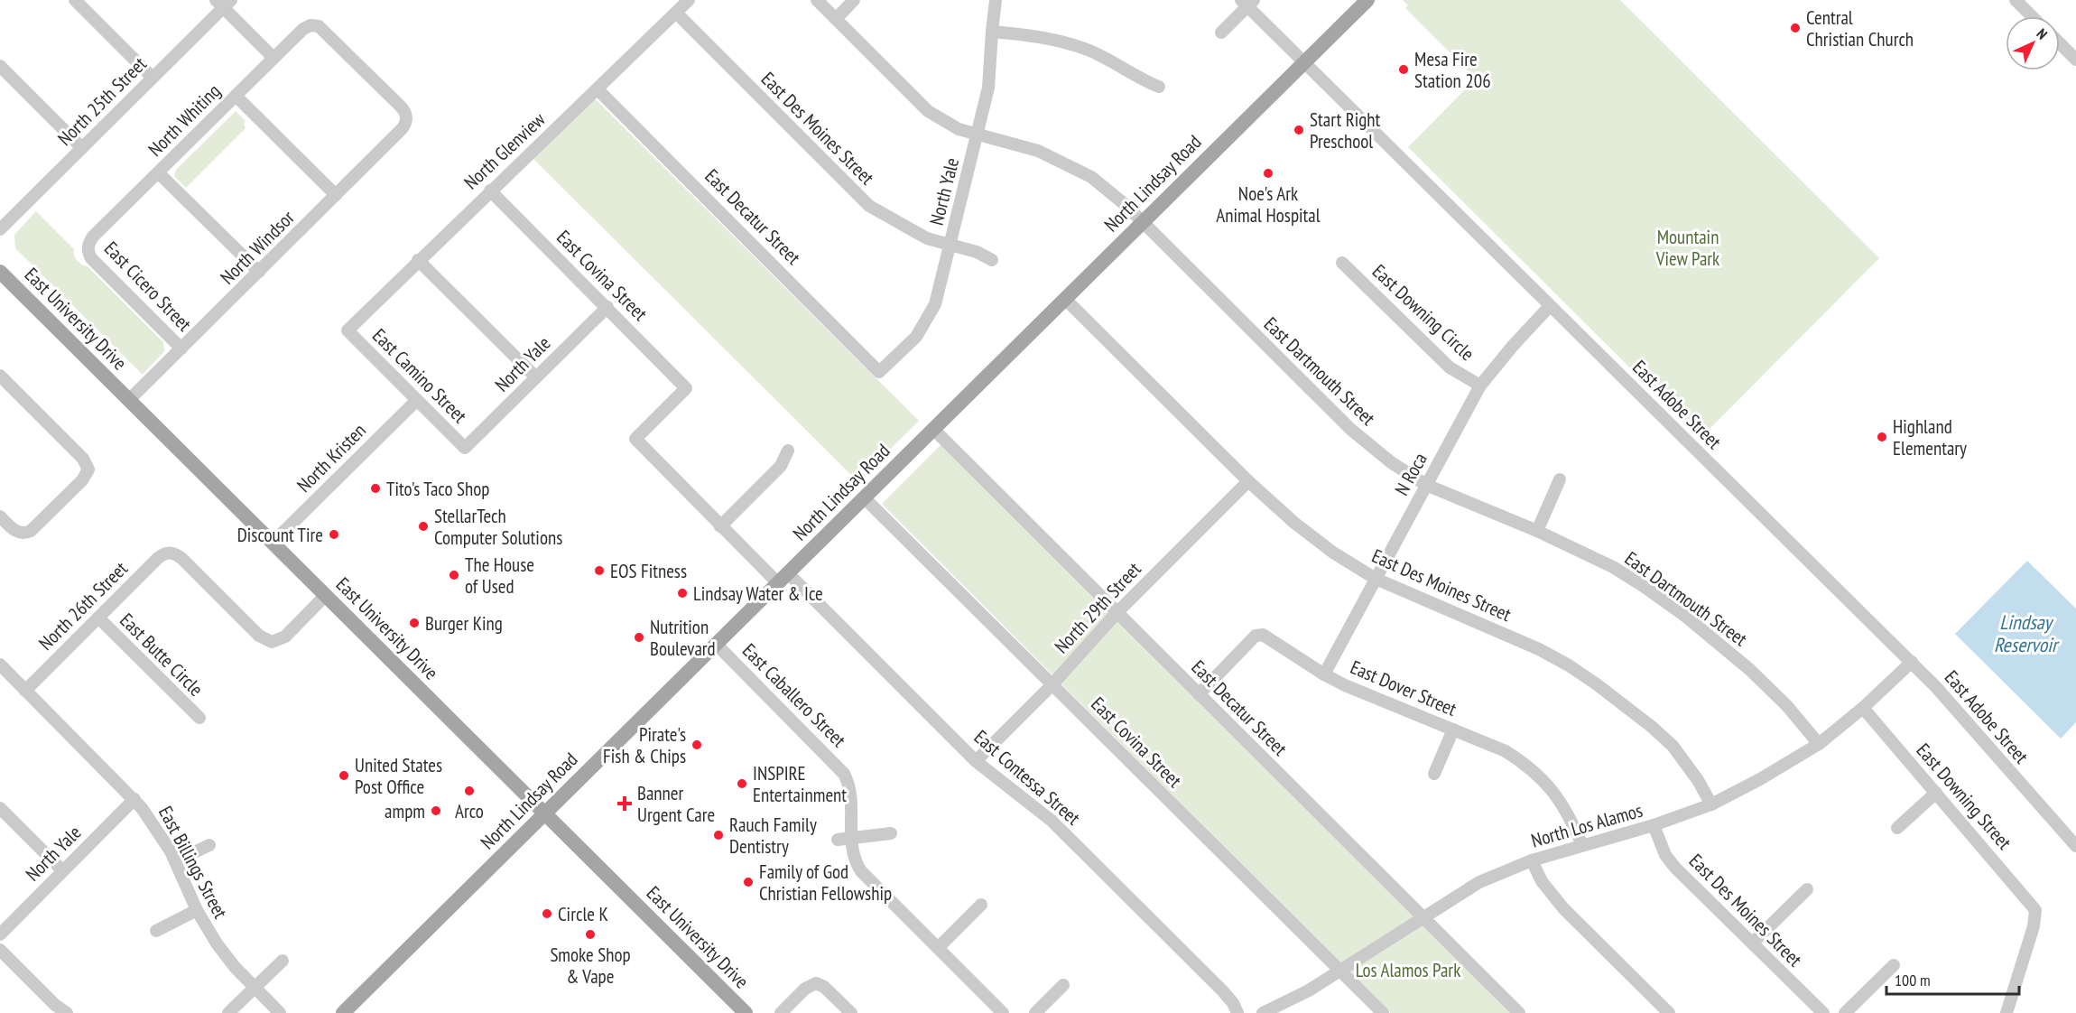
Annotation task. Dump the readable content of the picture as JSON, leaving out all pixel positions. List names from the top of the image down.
{
  "streets": {
    "main road": ["North Lindsay Road", "East University Drive"],
    "street": [
      "North 25th Street",
      "North Whiting",
      "East Des Moines Street",
      "North Glenview",
      "North Yale",
      "East Decatur Street",
      "North Windsor",
      "East Covina Street",
      "East Cicero Street",
      "East Downing Circle",
      "East Dartmouth Street",
      "East Camino Street",
      "East Adobe Street",
      "North Kristen",
      "N Roca",
      "North 26th Street",
      "North 29th Street",
      "East Butte Circle",
      "East Dover Street",
      "East Caballero Street",
      "East Contessa Street",
      "East Downing Street",
      "North Los Alamos",
      "East Billings Street"
    ]
  },
  "crossings": [
    ["North Whiting", "North Windsor"],
    ["North Whiting", "East Cicero Street"],
    ["East Des Moines Street", "North Glenview"],
    ["East Des Moines Street", "North Lindsay Road"],
    ["East Des Moines Street", "North Yale"],
    ["East Des Moines Street", "N Roca"],
    ["East Des Moines Street", "North 29th Street"],
    ["East Des Moines Street", "North Los Alamos"],
    ["North Glenview", "East Decatur Street"],
    ["North Glenview", "East Covina Street"],
    ["North Glenview", "East Camino Street"],
    ["North Lindsay Road", "East Decatur Street"],
    ["North Lindsay Road", "East Covina Street"],
    ["North Lindsay Road", "East University Drive"],
    ["North Lindsay Road", "East Dartmouth Street"],
    ["North Lindsay Road", "East Adobe Street"],
    ["North Lindsay Road", "East Caballero Street"],
    ["North Lindsay Road", "East Contessa Street"],
    ["North Yale", "East Decatur Street"],
    ["North Yale", "East Covina Street"],
    ["North Yale", "East Dartmouth Street"],
    ["North Yale", "East Camino Street"],
    ["North Yale", "East Billings Street"],
    ["East Decatur Street", "North 29th Street"],
    ["East Decatur Street", "East Dover Street"],
    ["East Decatur Street", "North Los Alamos"],
    ["North Windsor", "East Cicero Street"],
    ["North Windsor", "East University Drive"],
    ["East Covina Street", "North 29th Street"],
    ["East Covina Street", "East Contessa Street"],
    ["East Covina Street", "North Los Alamos"],
    ["East Downing Circle", "N Roca"],
    ["East University Drive", "North Kristen"],
    ["East University Drive", "North 26th Street"],
    ["East Dartmouth Street", "N Roca"],
    ["East Dartmouth Street", "North Los Alamos"],
    ["East Camino Street", "North Kristen"],
    ["East Adobe Street", "N Roca"],
    ["East Adobe Street", "North Los Alamos"],
    ["N Roca", "East Dover Street"],
    ["North 26th Street", "East Butte Circle"],
    ["North 26th Street", "East Billings Street"],
    ["North 29th Street", "East Contessa Street"],
    ["East Dover Street", "North Los Alamos"],
    ["East Downing Street", "North Los Alamos"]
  ],
  "water": ["Lindsay Reservoir"],
  "parks": ["Mountain View Park", "Los Alamos Park"],
  "places": {
    "other": [
      "Central Christian Church",
      "Mesa Fire Station 206",
      "Start Right Preschool",
      "Noe's Ark Animal Hospital",
      "Highland Elementary",
      "Tito's Taco Shop",
      "StellarTech Computer Solutions",
      "Discount Tire",
      "EOS Fitness",
      "The House of Used",
      "Lindsay Water & Ice",
      "Burger King",
      "Nutrition Boulevard",
      "Pirate's Fish & Chips",
      "United States Post Office",
      "INSPIRE Entertainment",
      "Arco",
      "ampm",
      "Rauch Family Dentistry",
      "Family of God Christian Fellowship",
      "Circle K",
      "Smoke Shop & Vape"
    ],
    "health": ["Banner Urgent Care"]
  },
  "scale_bar": "100 m",
  "north": "top right"
}
